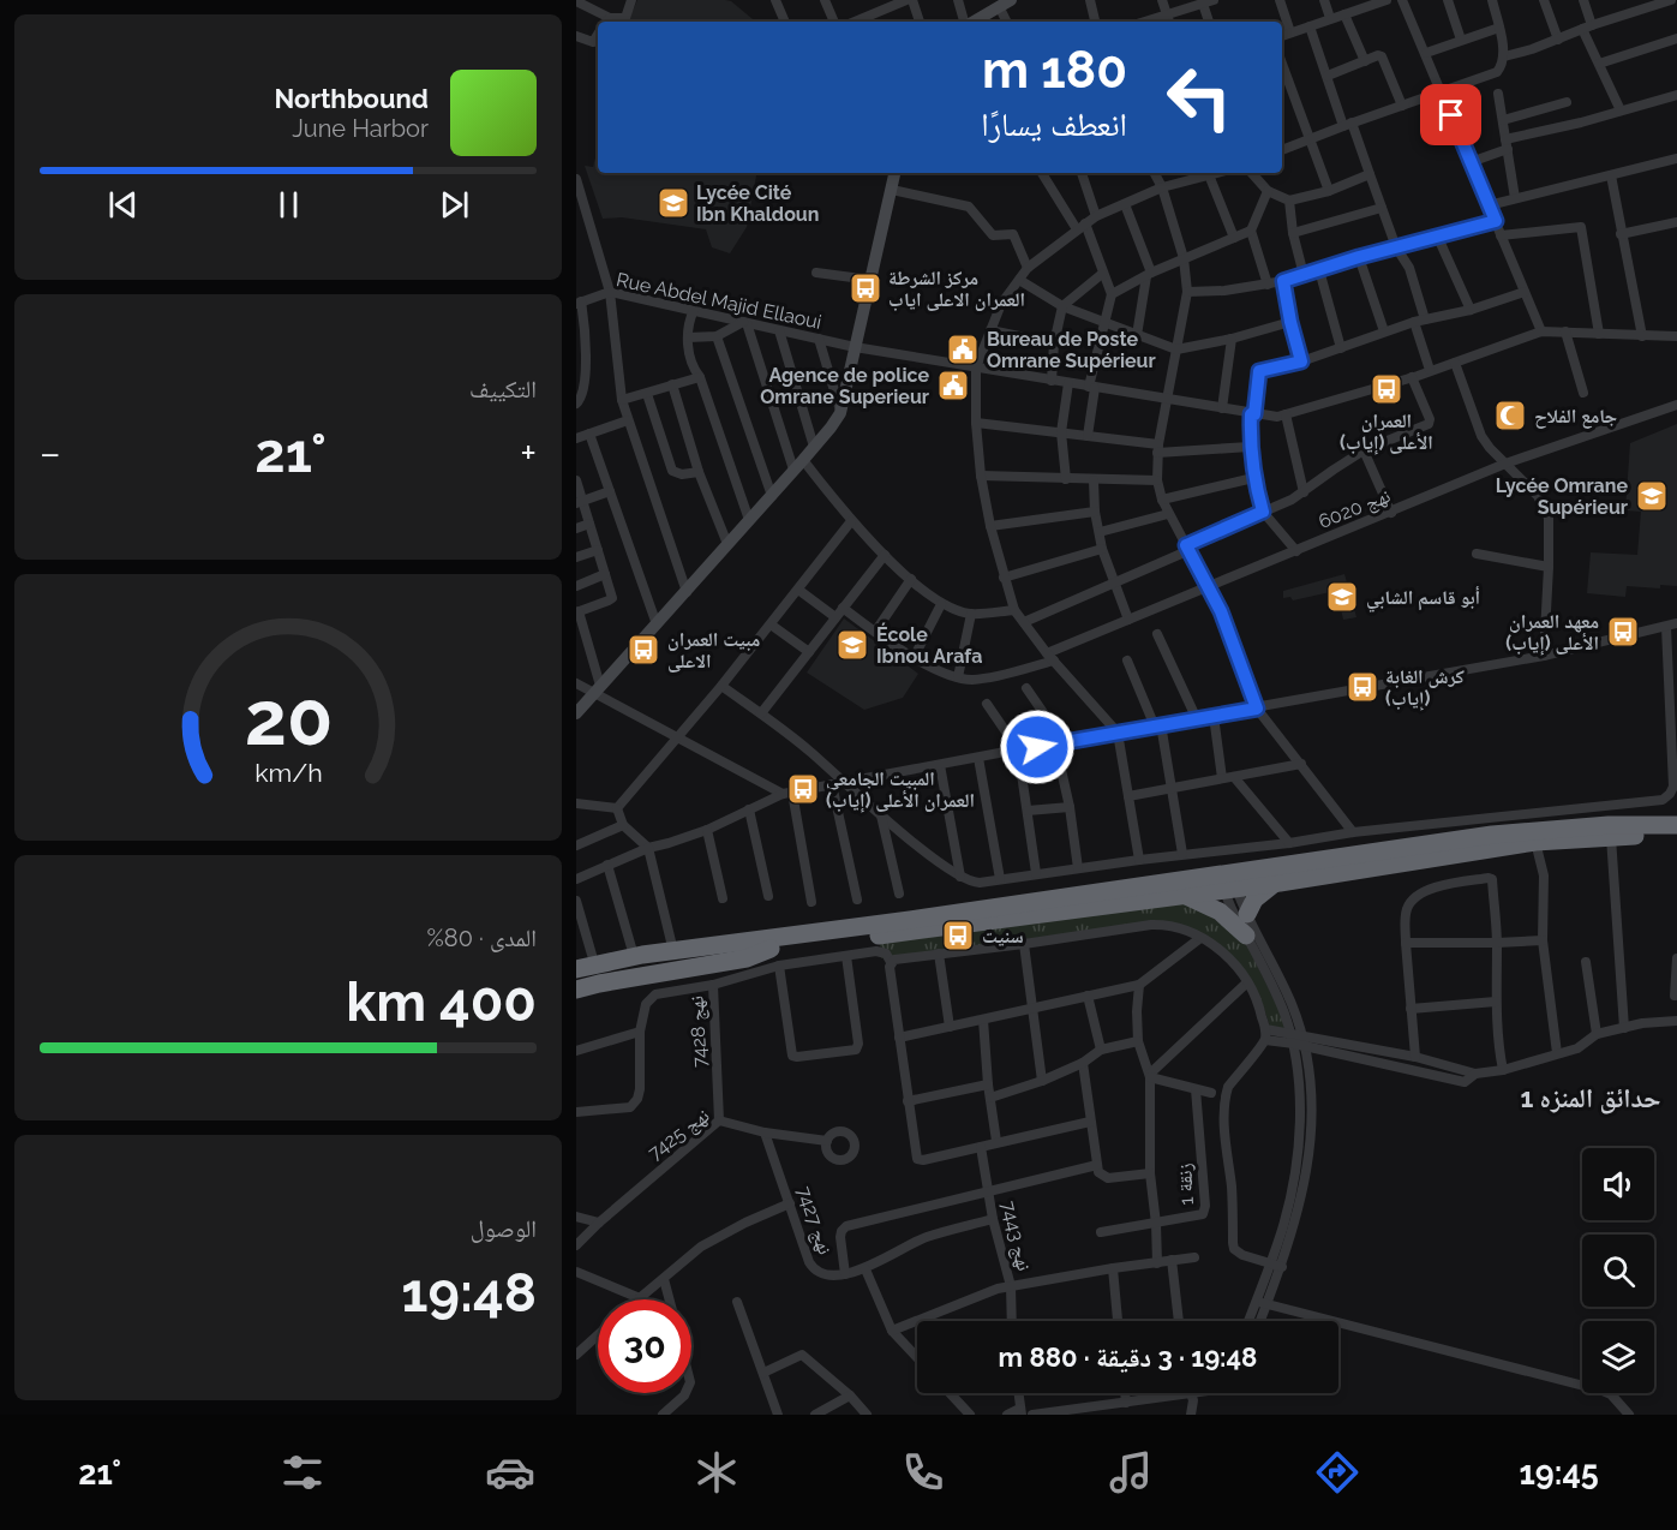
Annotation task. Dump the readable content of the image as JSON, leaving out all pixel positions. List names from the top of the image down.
{
  "streets": {
    "street": [
      "Rue Abdel Majid Ellaoui",
      "نهج 6020",
      "نهج 7428",
      "نهج 7425",
      "زنقة 1",
      "نهج 7427",
      "نهج 7443"
    ]
  },
  "crossings": [
    ["نهج 7428", "نهج 7425"],
    ["نهج 7425", "نهج 7427"],
    ["نهج 7427", "نهج 7443"]
  ],
  "districts": ["حدائق المنزه 1"],
  "places": {
    "school or university": [
      "Lycée Cité Ibn Khaldoun",
      "Lycée Omrane Supérieur",
      "أبو قاسم الشابي",
      "École Ibnou Arafa"
    ],
    "bus stop": [
      "مركز الشرطة العمران الاعلى اياب",
      "العمران الأعلى (إياب)",
      "معهد العمران الأعلى (إياب)",
      "مبيت العمران الاعلى",
      "كرش الغابة (إياب)",
      "المبيت الجامعي العمران الأعلى (إياب)",
      "سنيت"
    ],
    "public building": ["Bureau de Poste Omrane Supérieur", "Agence de police Omrane Superieur"],
    "mosque": ["جامع الفلاح"]
  },
  "page": {
    "turn": ["180 m", "انعطف يسارًا"],
    "song": ["Northbound", "June Harbor"],
    "tile": [
      "التكييف",
      ["المدى · 80%", "400 km"],
      ["الوصول", "19:48"]
    ],
    "heat": ["−", "21°", "+"],
    "limit": "30",
    "trip": "19:48 · 3 دقيقة · 880 m",
    "tabs": ["19:45", "21°"],
    "gauge": ["20", "km/h"]
  }
}
